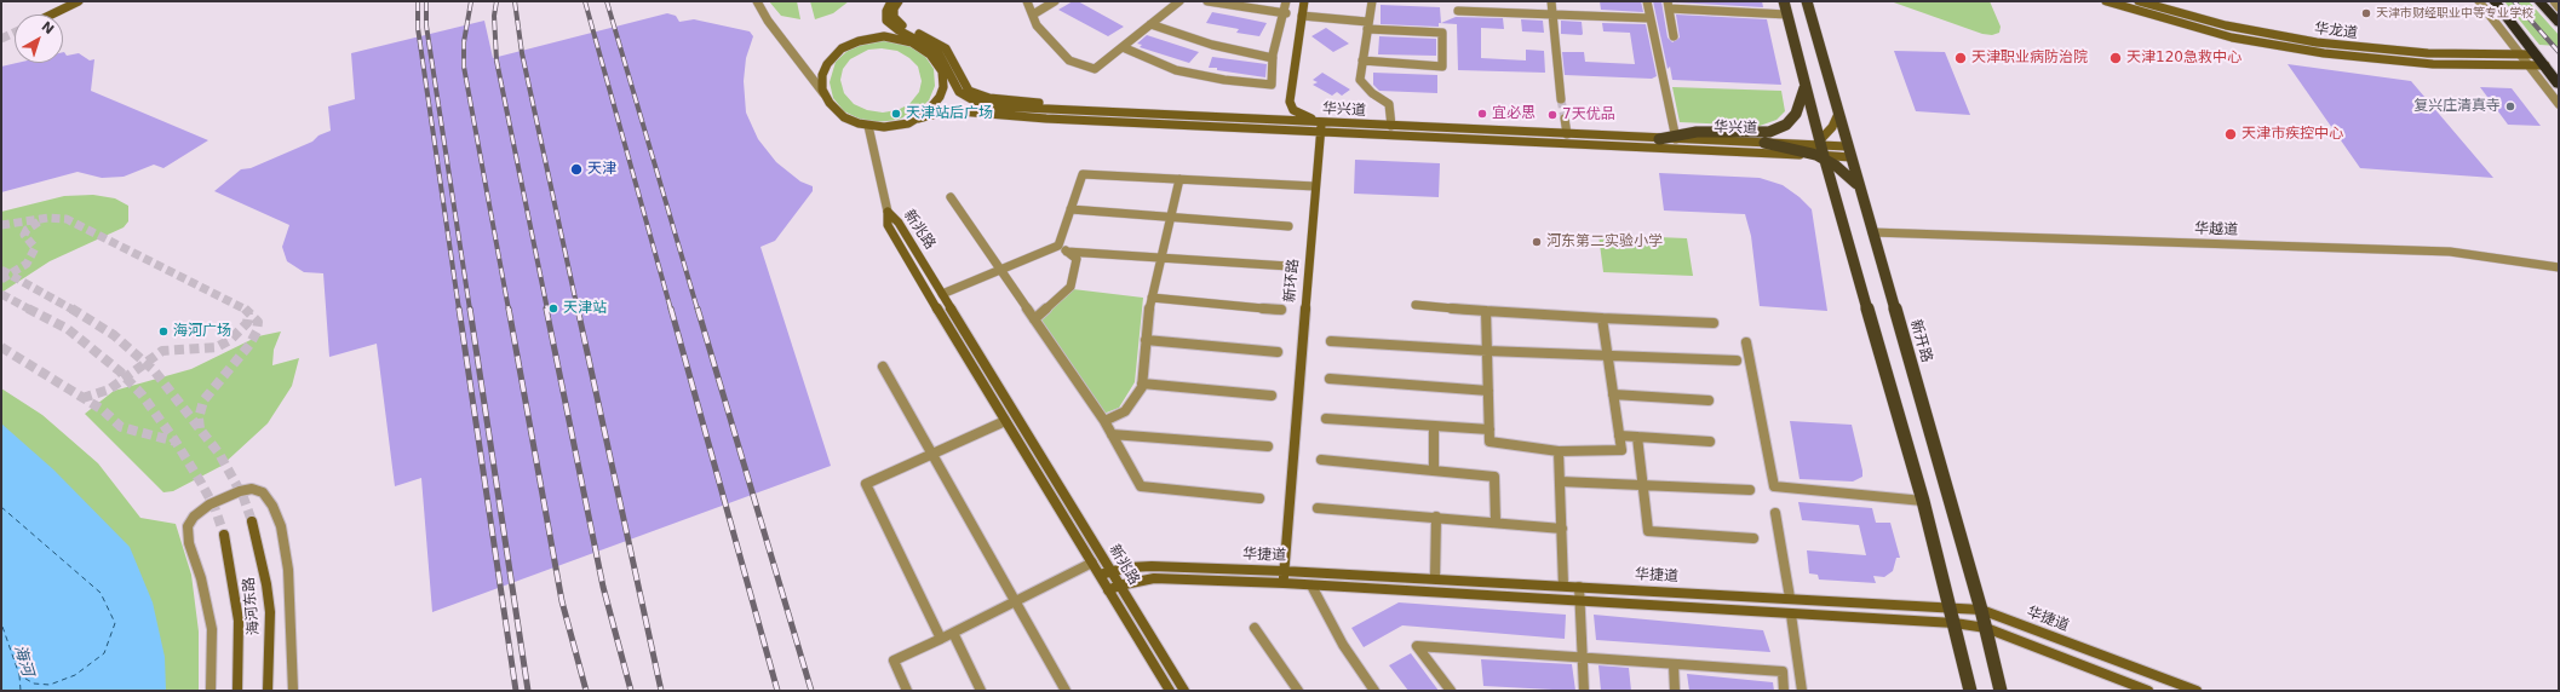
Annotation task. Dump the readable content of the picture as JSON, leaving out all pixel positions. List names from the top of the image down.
{
  "streets": {
    "main road": ["新开路"],
    "street": [
      "华龙道",
      "华兴道",
      "新兆路",
      "华越道",
      "新环路",
      "华捷道",
      "海河东路"
    ]
  },
  "crossings": [
    ["华兴道", "新环路"],
    ["华兴道", "新开路"],
    ["新兆路", "华捷道"],
    ["华越道", "新开路"],
    ["新环路", "华捷道"],
    ["新开路", "华捷道"]
  ],
  "water": ["海河"],
  "places": [
    "天津市财经职业中等专业学校",
    "天津职业病防治院",
    "天津120急救中心",
    "复兴庄清真寺",
    "天津站后广场",
    "宜必思",
    "7天优品",
    "天津市疾控中心",
    "天津",
    "河东第二实验小学",
    "天津站",
    "海河广场"
  ],
  "north": "top right"
}
